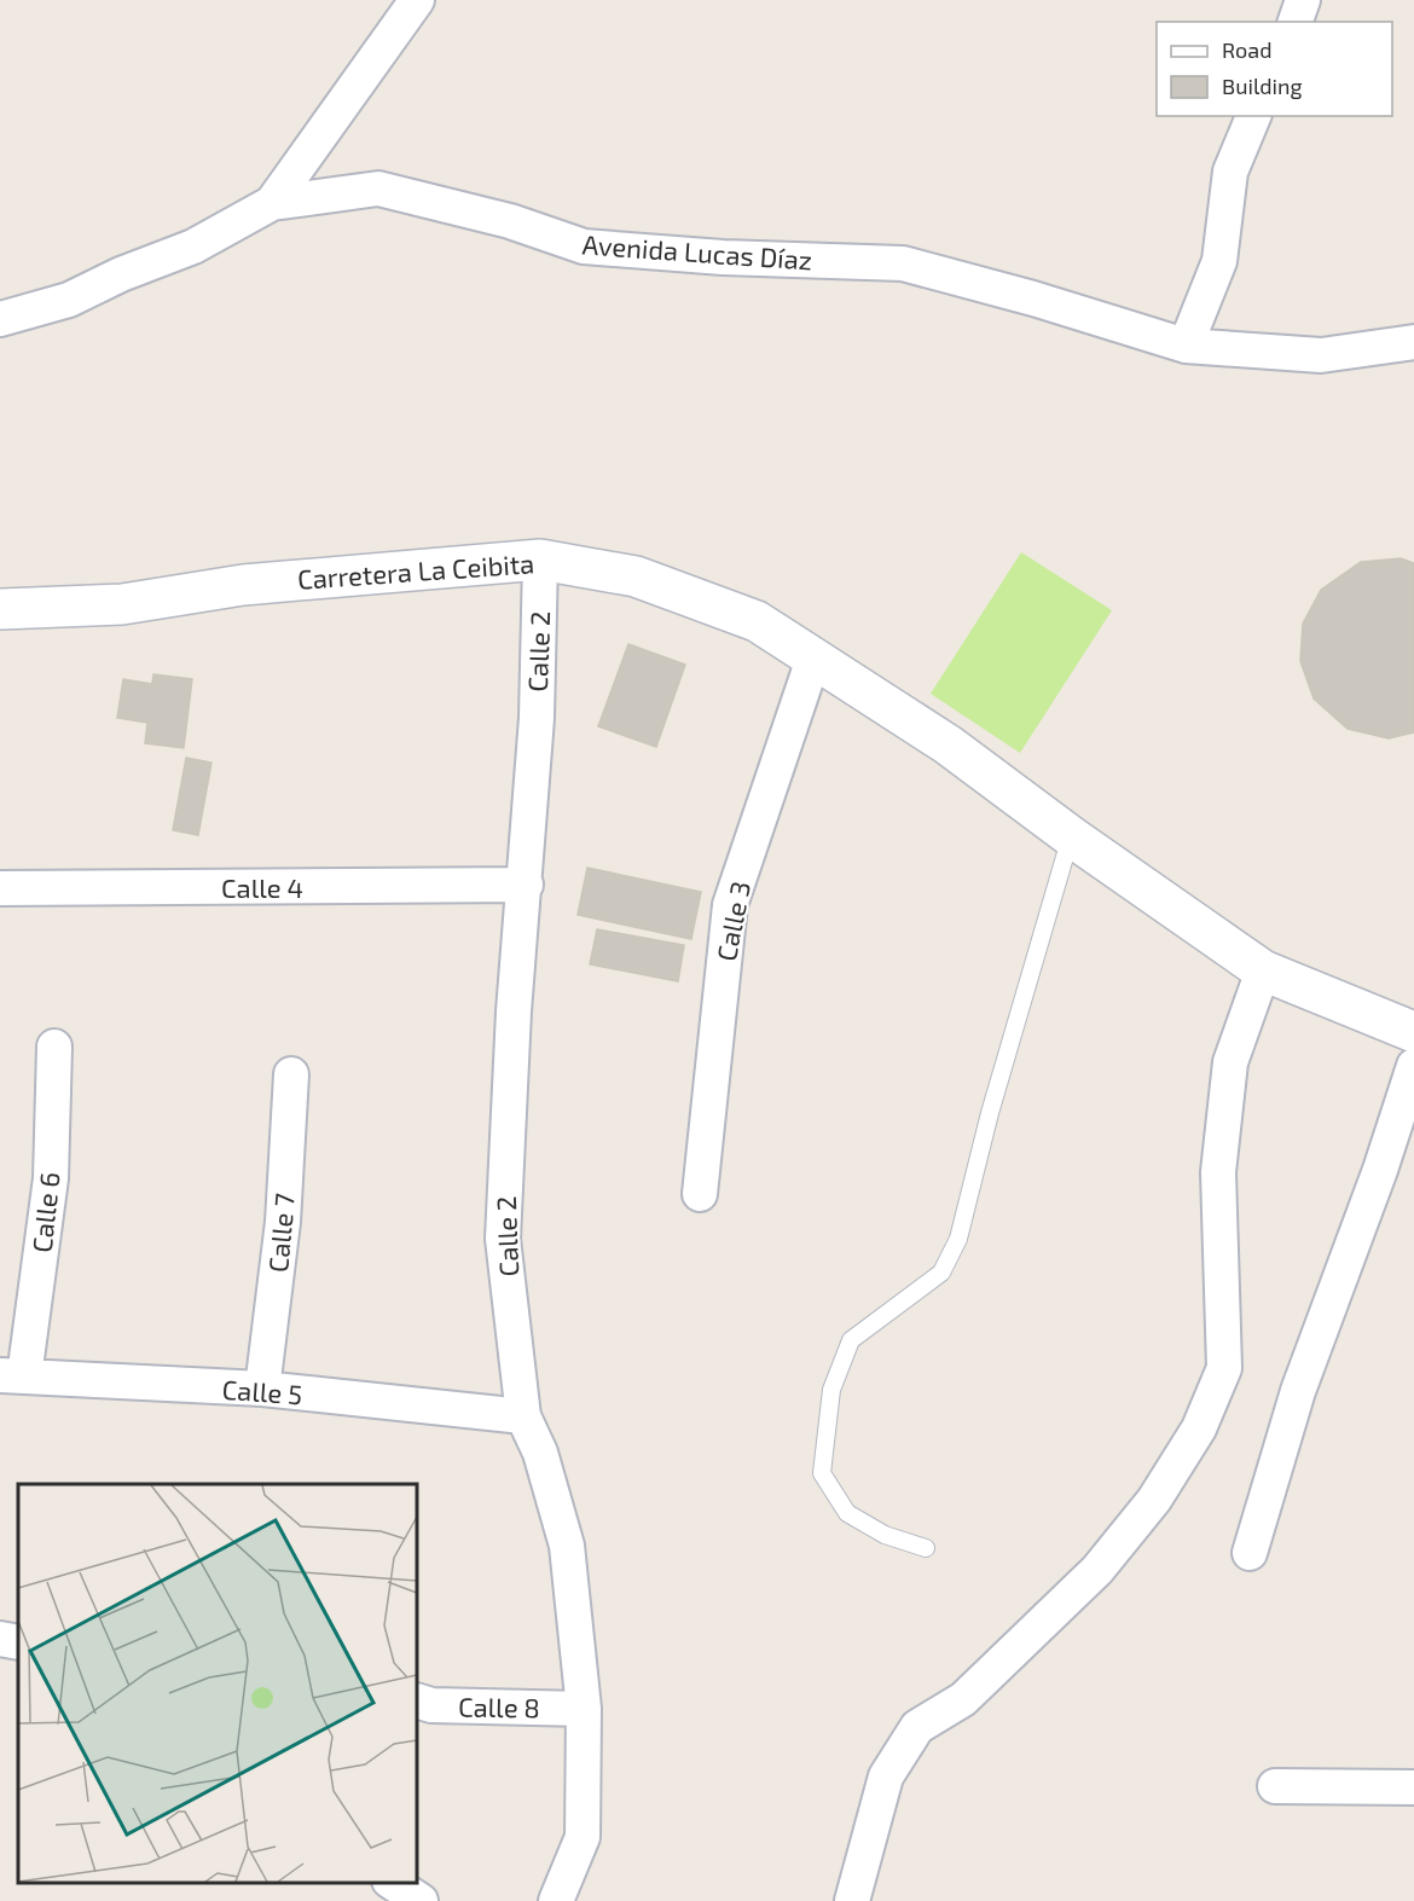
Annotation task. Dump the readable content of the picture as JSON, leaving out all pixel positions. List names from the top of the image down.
{
  "streets": {
    "street": [
      "Avenida Lucas Díaz",
      "Carretera La Ceibita",
      "Calle 2",
      "Calle 4",
      "Calle 3",
      "Calle 6",
      "Calle 7",
      "Calle 5",
      "Calle 8"
    ]
  },
  "crossings": [
    ["Carretera La Ceibita", "Calle 2"],
    ["Carretera La Ceibita", "Calle 3"],
    ["Calle 2", "Calle 4"],
    ["Calle 2", "Calle 5"],
    ["Calle 2", "Calle 8"],
    ["Calle 6", "Calle 5"],
    ["Calle 7", "Calle 5"]
  ],
  "legend": ["Road", "Building"]
}
